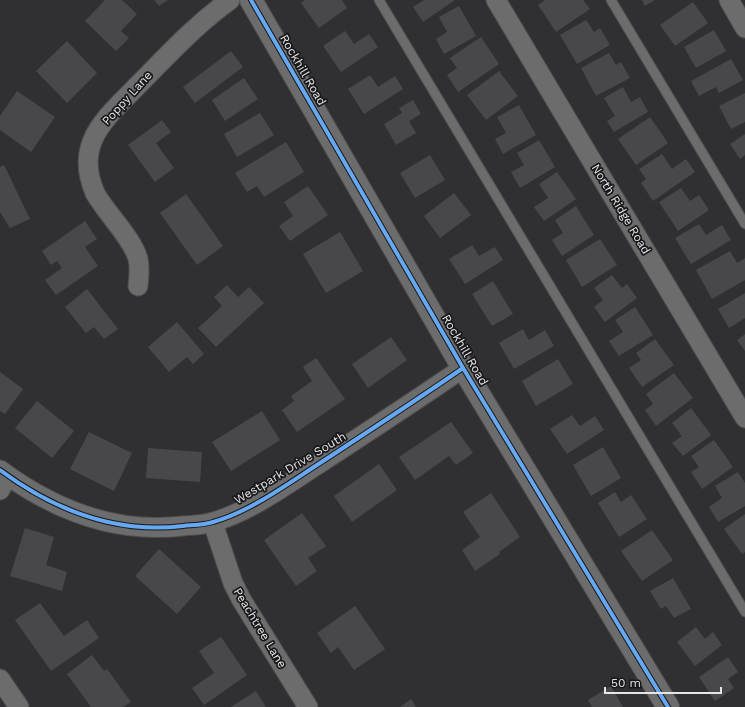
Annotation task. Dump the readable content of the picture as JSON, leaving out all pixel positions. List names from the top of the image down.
{
  "streets": {
    "street": [
      "Rockhill Road",
      "Poppy Lane",
      "North Ridge Road",
      "Westpark Drive South",
      "Peachtree Lane"
    ]
  },
  "crossings": [
    ["Rockhill Road", "Westpark Drive South"],
    ["Westpark Drive South", "Peachtree Lane"]
  ],
  "scale_bar": "50 m"
}
